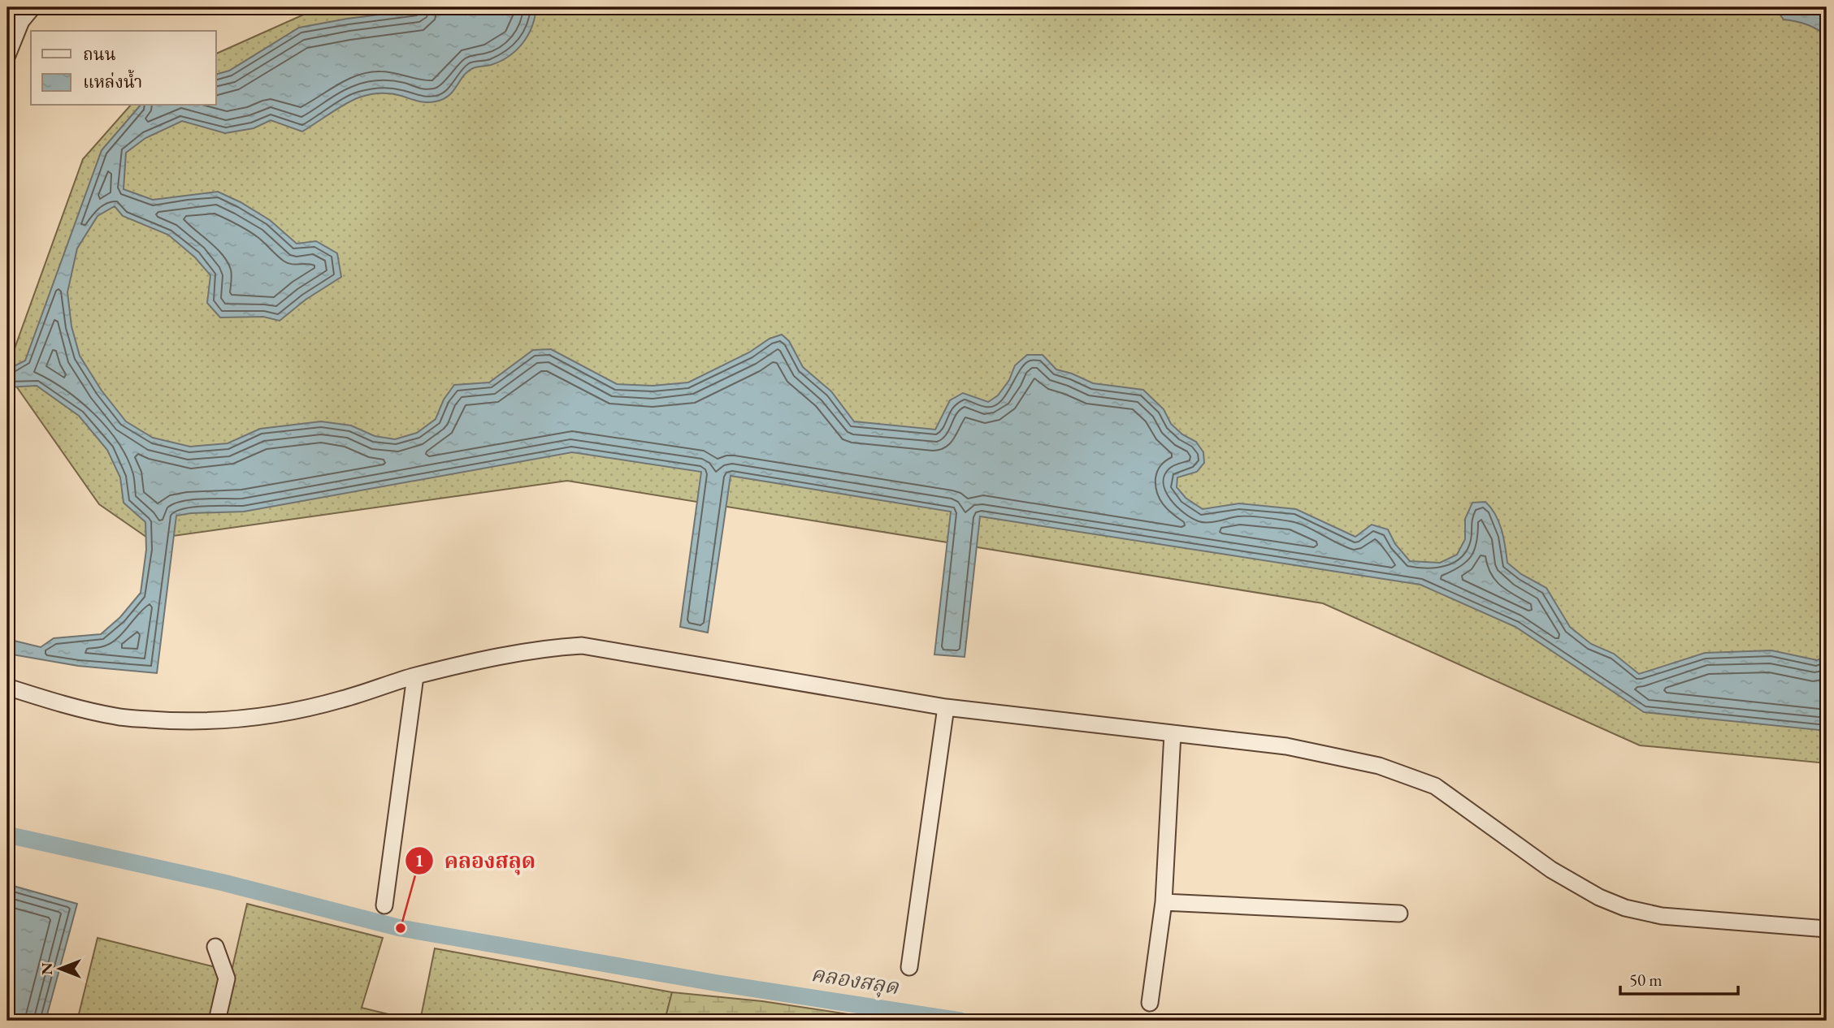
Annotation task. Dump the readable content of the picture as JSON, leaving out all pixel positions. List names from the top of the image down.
{
  "water": ["คลองสลุด"],
  "places": ["คลองสลุด"],
  "legend": ["ถนน", "แหล่งน้ำ"],
  "scale_bar": "50 m",
  "north": "left"
}
